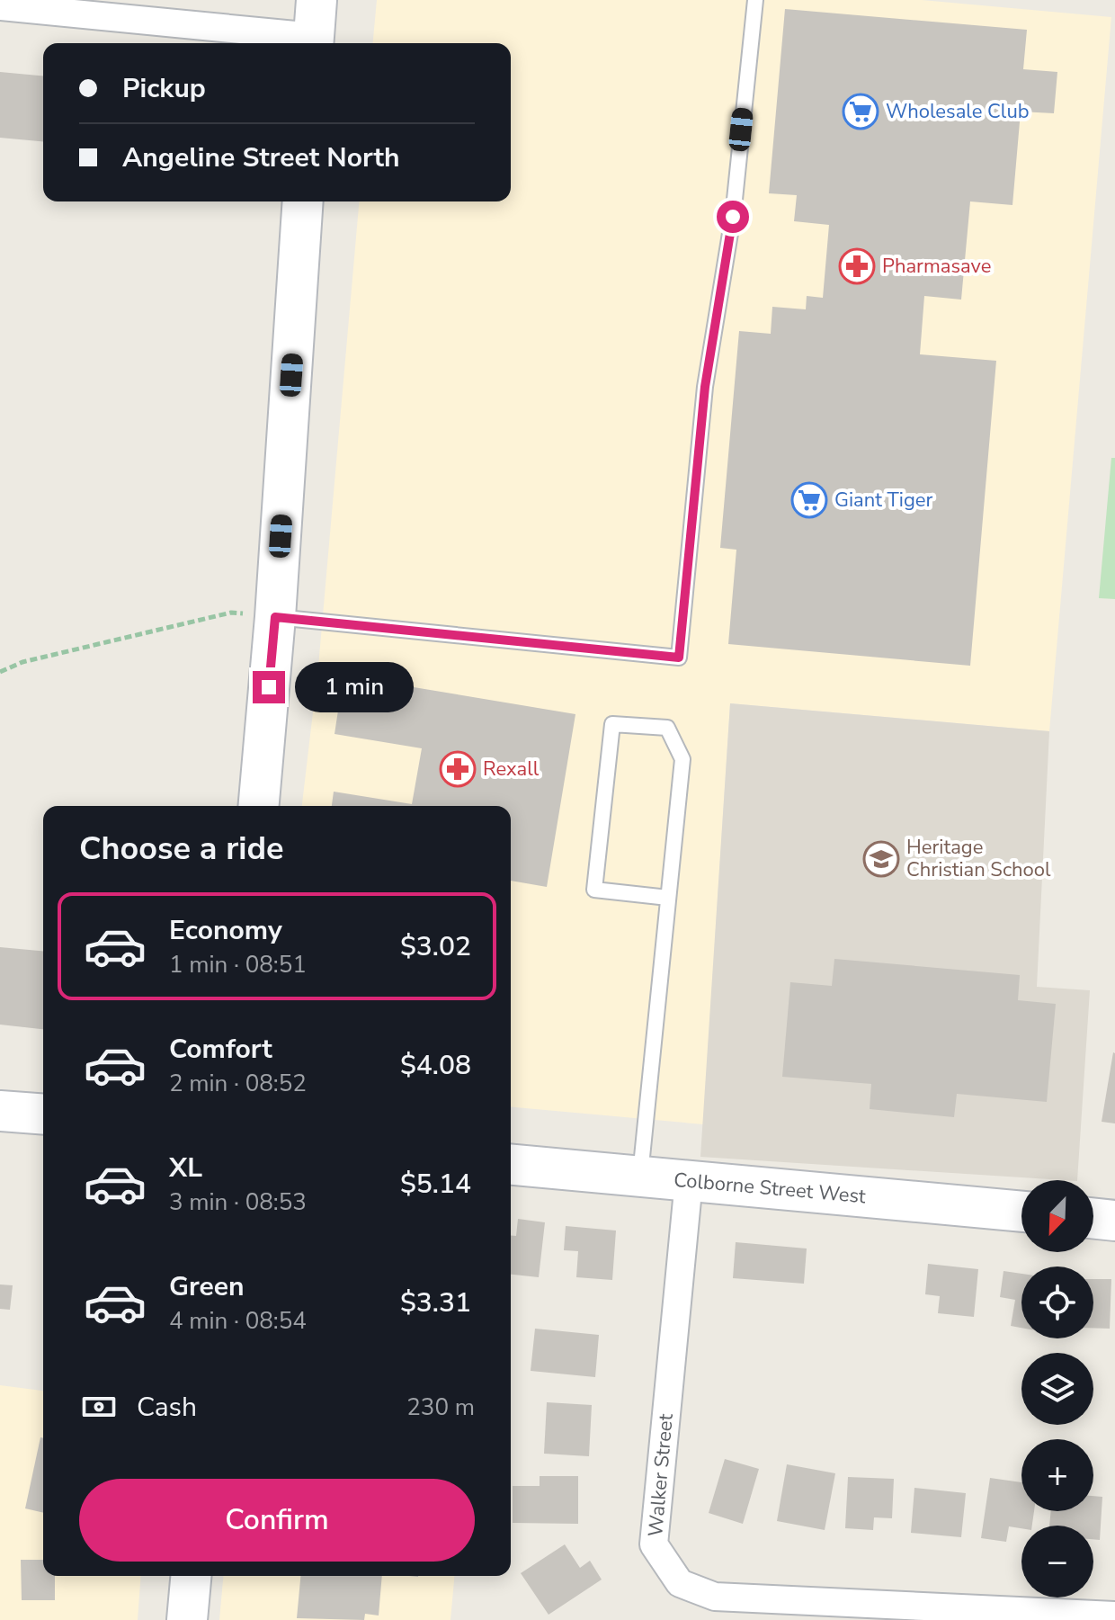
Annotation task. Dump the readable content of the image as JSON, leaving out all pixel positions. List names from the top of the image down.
{
  "streets": {
    "main road": ["Colborne Street West"],
    "street": ["Walker Street"]
  },
  "crossings": [
    ["Colborne Street West", "Walker Street"]
  ],
  "places": {
    "supermarket": ["Wholesale Club", "Giant Tiger"],
    "pharmacy": ["Pharmasave", "Rexall"],
    "school or university": ["Heritage Christian School"]
  },
  "north": "bottom left",
  "page": {
    "banner": ["Pickup", "Angeline Street North"],
    "bubble": "1 min",
    "heading": "Choose a ride",
    "list": [
      {
        "name": "Economy",
        "note": "1 min · 08:51",
        "value": "$3.02"
      },
      {
        "name": "Comfort",
        "note": "2 min · 08:52",
        "value": "$4.08"
      },
      {
        "name": "XL",
        "note": "3 min · 08:53",
        "value": "$5.14"
      },
      {
        "name": "Green",
        "note": "4 min · 08:54",
        "value": "$3.31"
      }
    ],
    "map_buttons": ["+", "−"],
    "pay": ["Cash", "230 m"],
    "buttons": "Confirm"
  }
}
